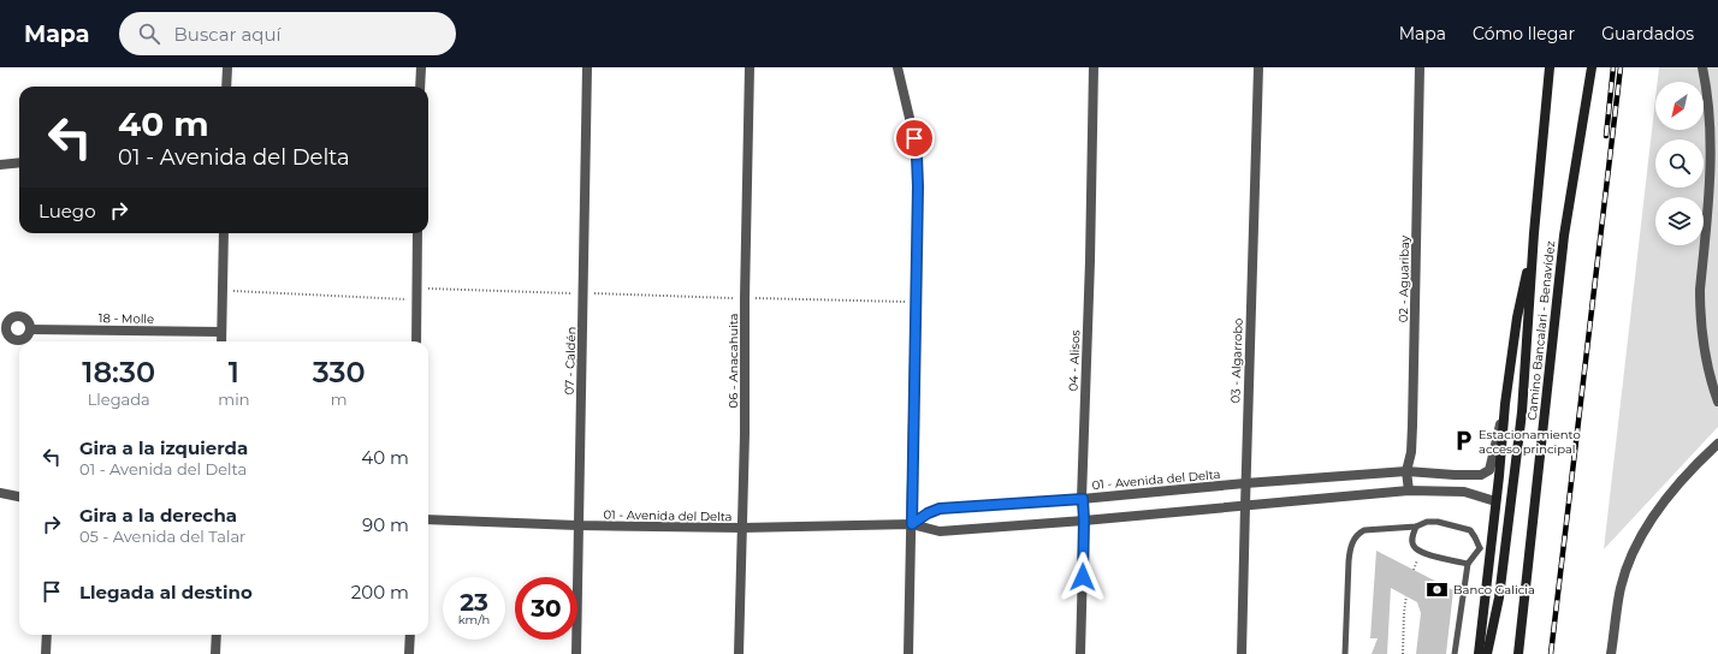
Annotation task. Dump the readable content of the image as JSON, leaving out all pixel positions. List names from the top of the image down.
{
  "streets": {
    "main road": ["Camino Bancalari - Benavídez"],
    "street": [
      "02 - Aguaribay",
      "18 - Molle",
      "07 - Caldén",
      "06 - Anacahuita",
      "04 - Alisos",
      "03 - Algarrobo",
      "01 - Avenida del Delta"
    ]
  },
  "crossings": [
    ["02 - Aguaribay", "01 - Avenida del Delta"],
    ["07 - Caldén", "01 - Avenida del Delta"],
    ["06 - Anacahuita", "01 - Avenida del Delta"],
    ["04 - Alisos", "01 - Avenida del Delta"],
    ["03 - Algarrobo", "01 - Avenida del Delta"]
  ],
  "places": {
    "parking": ["Estacionamiento acceso principal"],
    "bank": ["Banco Galicia"]
  },
  "north": "bottom left",
  "page": {
    "header": "Mapa",
    "search": "Buscar aquí",
    "nav": ["Mapa", "Cómo llegar", "Guardados"],
    "turn": ["40 m", "01 - Avenida del Delta"],
    "then": "Luego",
    "eta": [
      "18:30",
      "Llegada",
      "1",
      "min",
      "330",
      "m"
    ],
    "list": [
      {
        "name": "Gira a la izquierda",
        "note": "01 - Avenida del Delta",
        "value": "40 m"
      },
      {
        "name": "Gira a la derecha",
        "note": "05 - Avenida del Talar",
        "value": "90 m"
      },
      {
        "name": "Llegada al destino",
        "value": "200 m"
      }
    ],
    "speed": "23 km/h",
    "limit": "30"
  }
}
